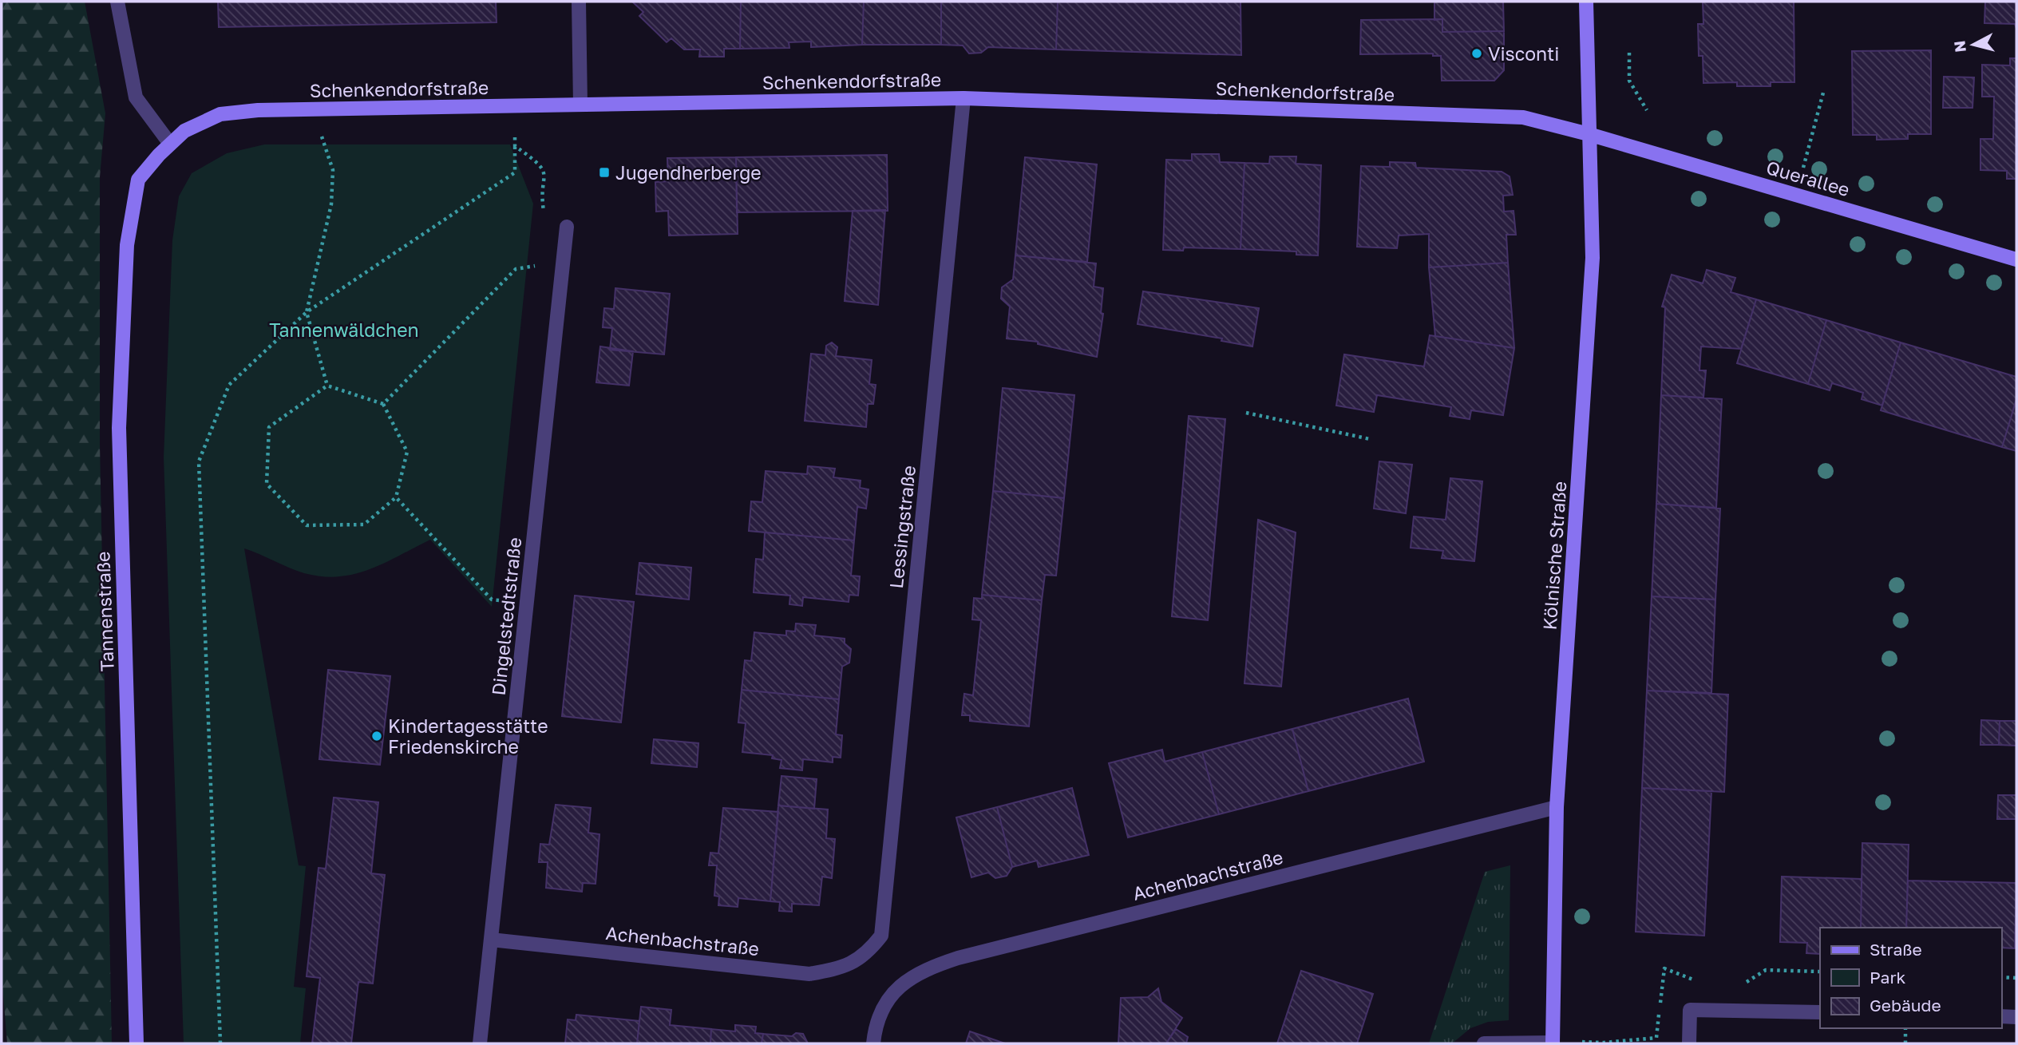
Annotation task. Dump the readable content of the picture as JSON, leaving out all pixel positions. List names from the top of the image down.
{
  "streets": {
    "street": [
      "Schenkendorfstraße",
      "Querallee",
      "Lessingstraße",
      "Kölnische Straße",
      "Tannenstraße",
      "Dingelstedtstraße",
      "Achenbachstraße"
    ]
  },
  "crossings": [
    ["Schenkendorfstraße", "Querallee"],
    ["Schenkendorfstraße", "Lessingstraße"],
    ["Schenkendorfstraße", "Kölnische Straße"],
    ["Schenkendorfstraße", "Tannenstraße"],
    ["Querallee", "Kölnische Straße"],
    ["Lessingstraße", "Achenbachstraße"],
    ["Kölnische Straße", "Achenbachstraße"],
    ["Dingelstedtstraße", "Achenbachstraße"]
  ],
  "parks": ["Tannenwäldchen"],
  "places": {
    "other": ["Visconti", "Kindertagesstätte Friedenskirche"],
    "transit": ["Jugendherberge"]
  },
  "legend": ["Straße", "Park", "Gebäude"],
  "north": "left"
}
